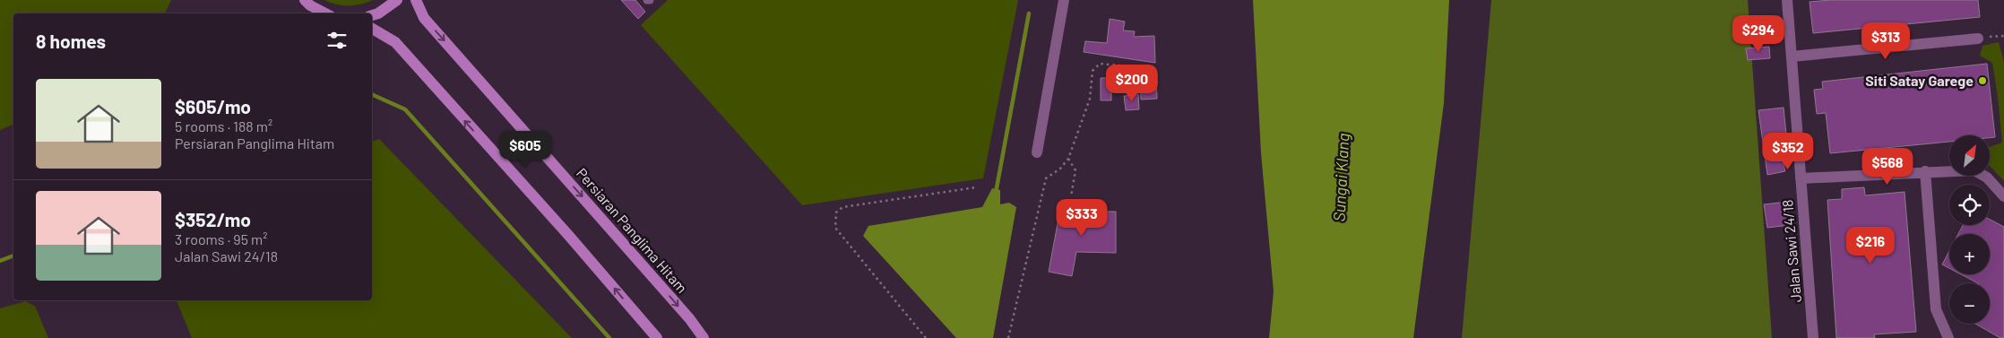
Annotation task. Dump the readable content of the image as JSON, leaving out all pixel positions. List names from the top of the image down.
{
  "streets": {
    "main road": ["Persiaran Panglima Hitam"],
    "street": ["Jalan Sawi 24/18"]
  },
  "water": ["Sungai Klang"],
  "places": ["Siti Satay Garege"],
  "north": "top right",
  "page": {
    "heading": "8 homes",
    "price": [
      "$294",
      "$313",
      "$200",
      "$605",
      "$352",
      "$568",
      "$333",
      "$216"
    ],
    "list": [
      {
        "name": "$605/mo",
        "note": "5 rooms · 188 m² · Persiaran Panglima Hitam"
      },
      {
        "name": "$352/mo",
        "note": "3 rooms · 95 m² · Jalan Sawi 24/18"
      }
    ],
    "map_buttons": ["+", "−"]
  }
}
